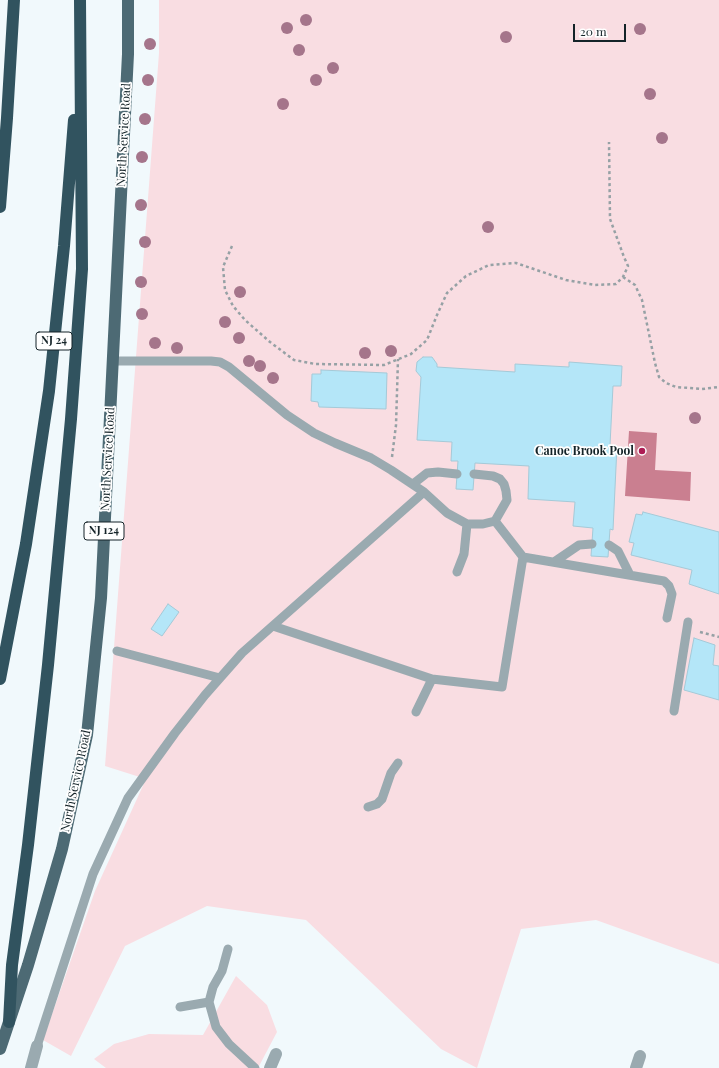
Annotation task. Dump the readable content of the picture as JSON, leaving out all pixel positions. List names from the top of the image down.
{
  "streets": {
    "highway": ["NJ 24"],
    "main road": ["North Service Road", "NJ 124"]
  },
  "places": ["Canoe Brook Pool"],
  "scale_bar": "20 m"
}
